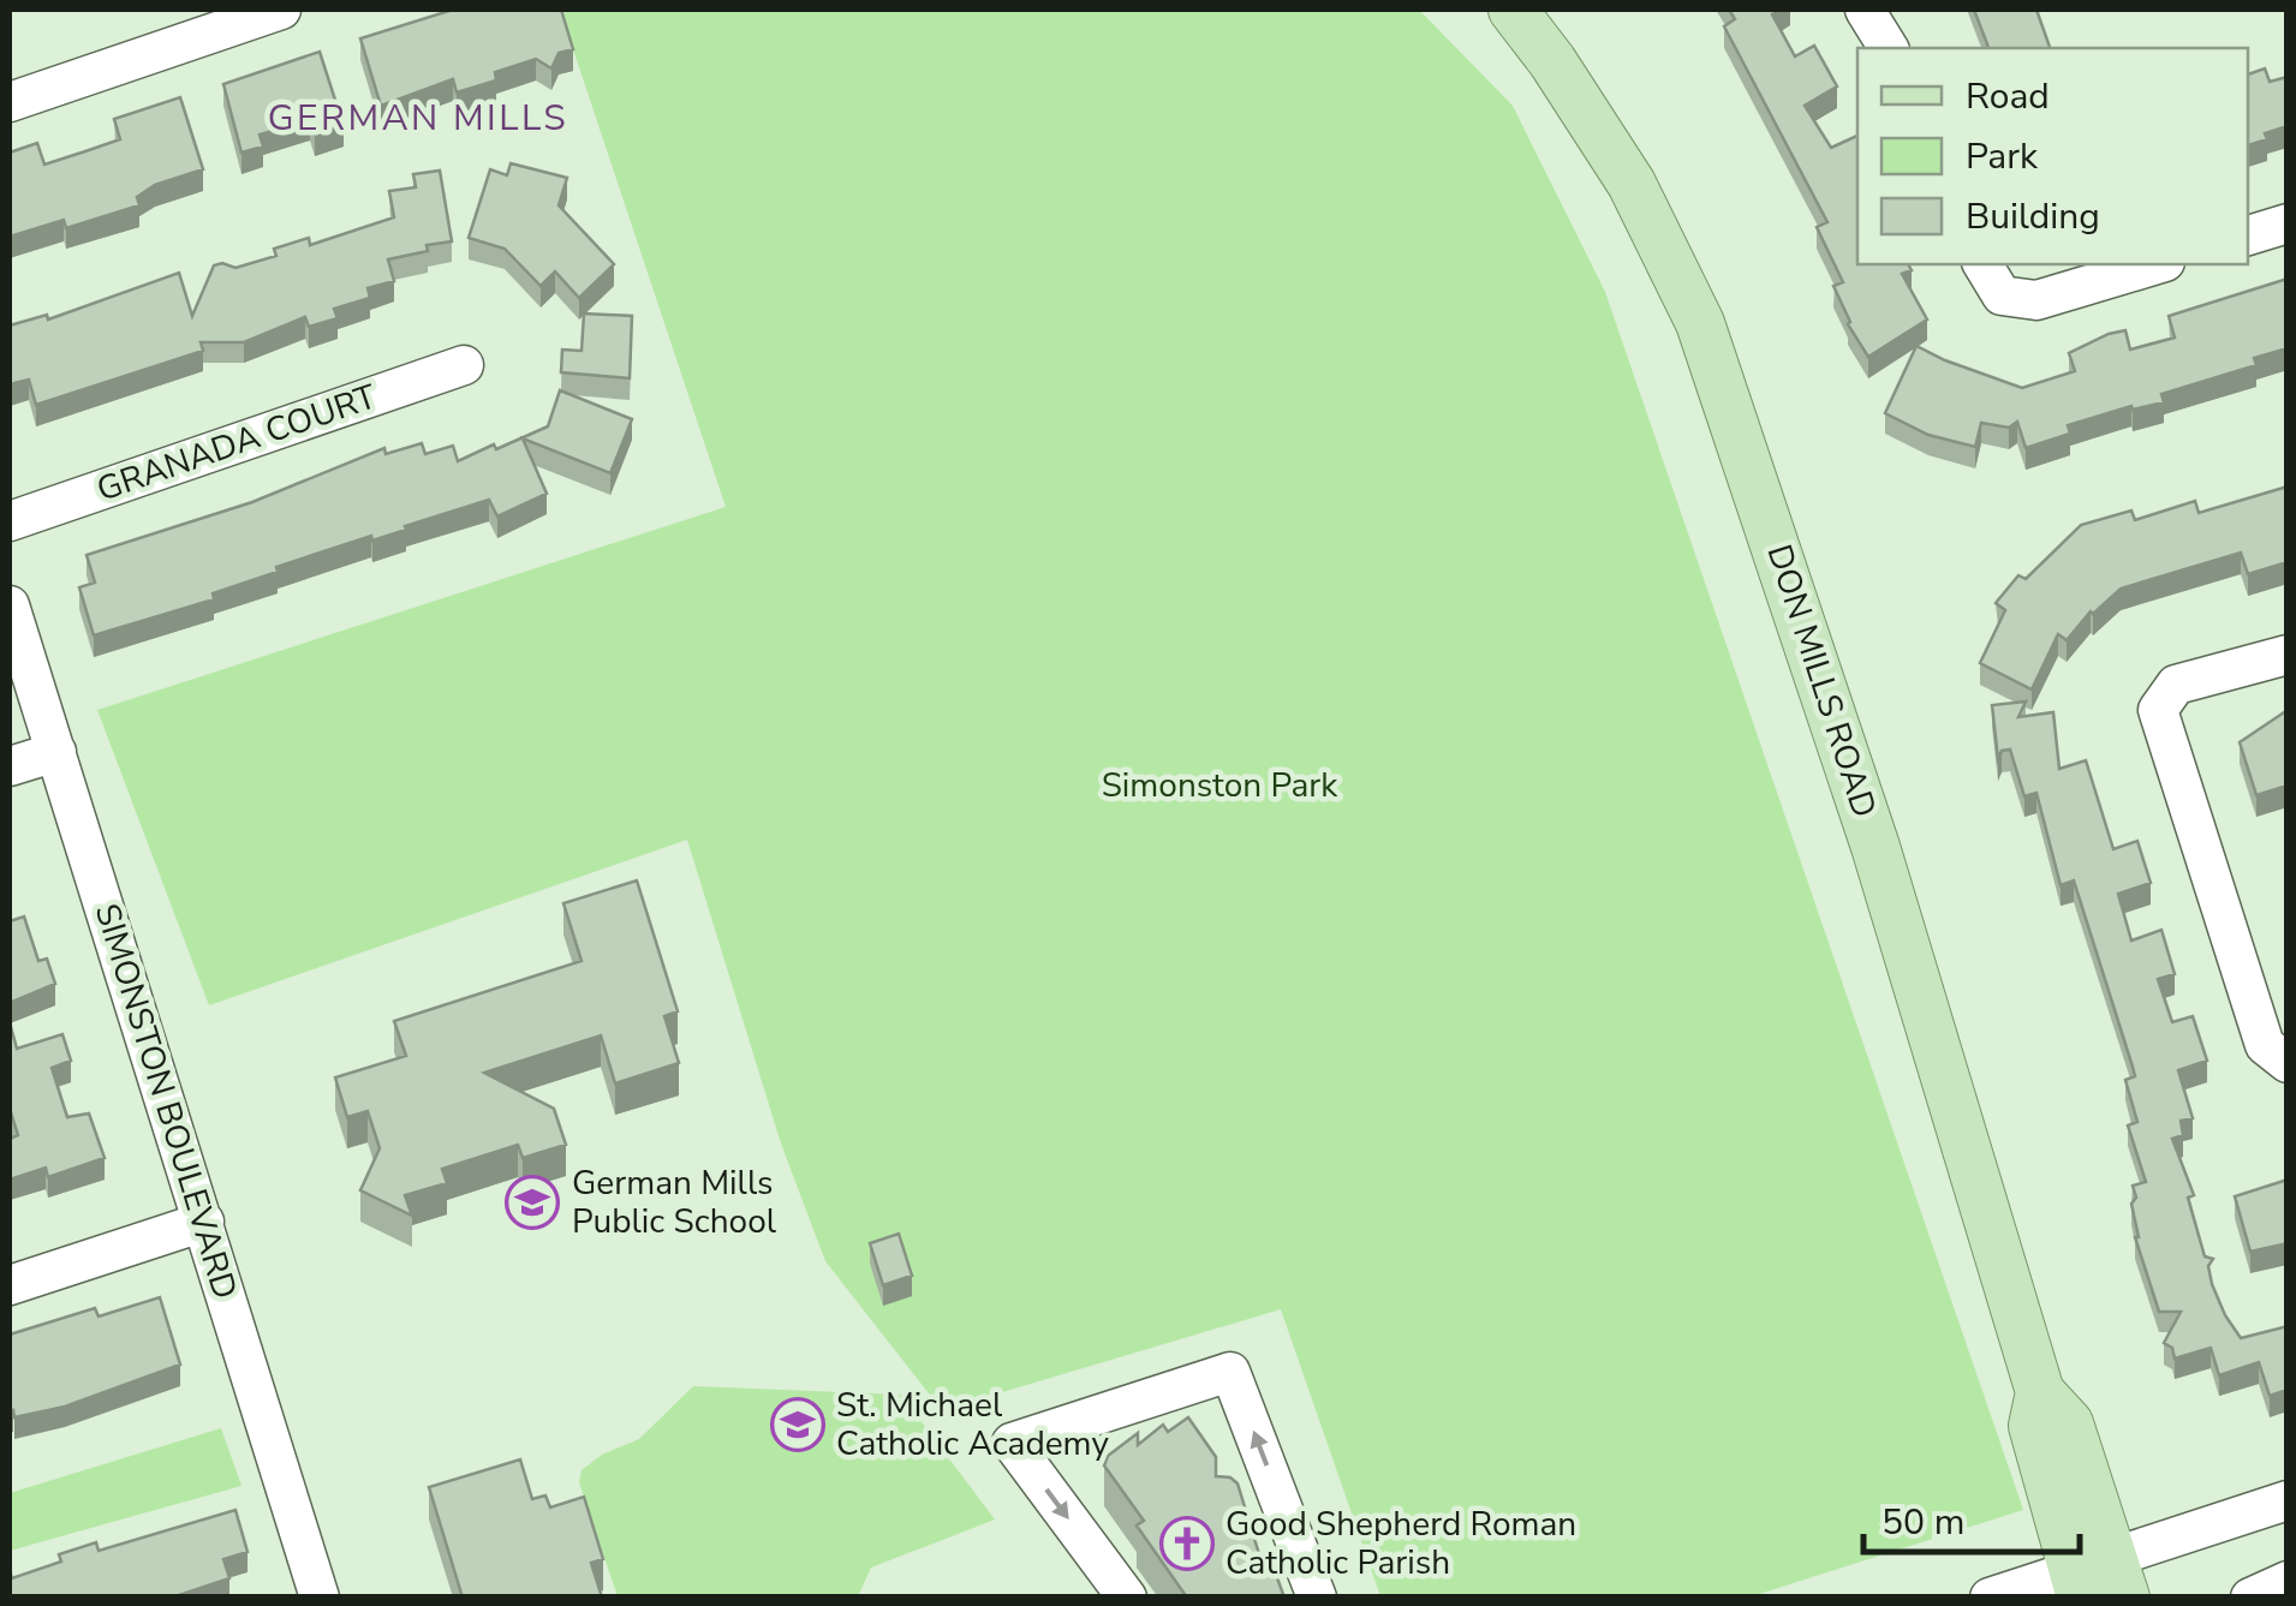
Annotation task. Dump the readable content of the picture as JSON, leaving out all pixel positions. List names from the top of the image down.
{
  "streets": {
    "main road": ["DON MILLS ROAD"],
    "street": ["GRANADA COURT", "SIMONSTON BOULEVARD"]
  },
  "districts": ["GERMAN MILLS"],
  "parks": ["Simonston Park"],
  "places": {
    "school or university": ["German Mills Public School", "St. Michael Catholic Academy"],
    "church": ["Good Shepherd Roman Catholic Parish"]
  },
  "legend": ["Road", "Park", "Building"],
  "scale_bar": "50 m"
}
